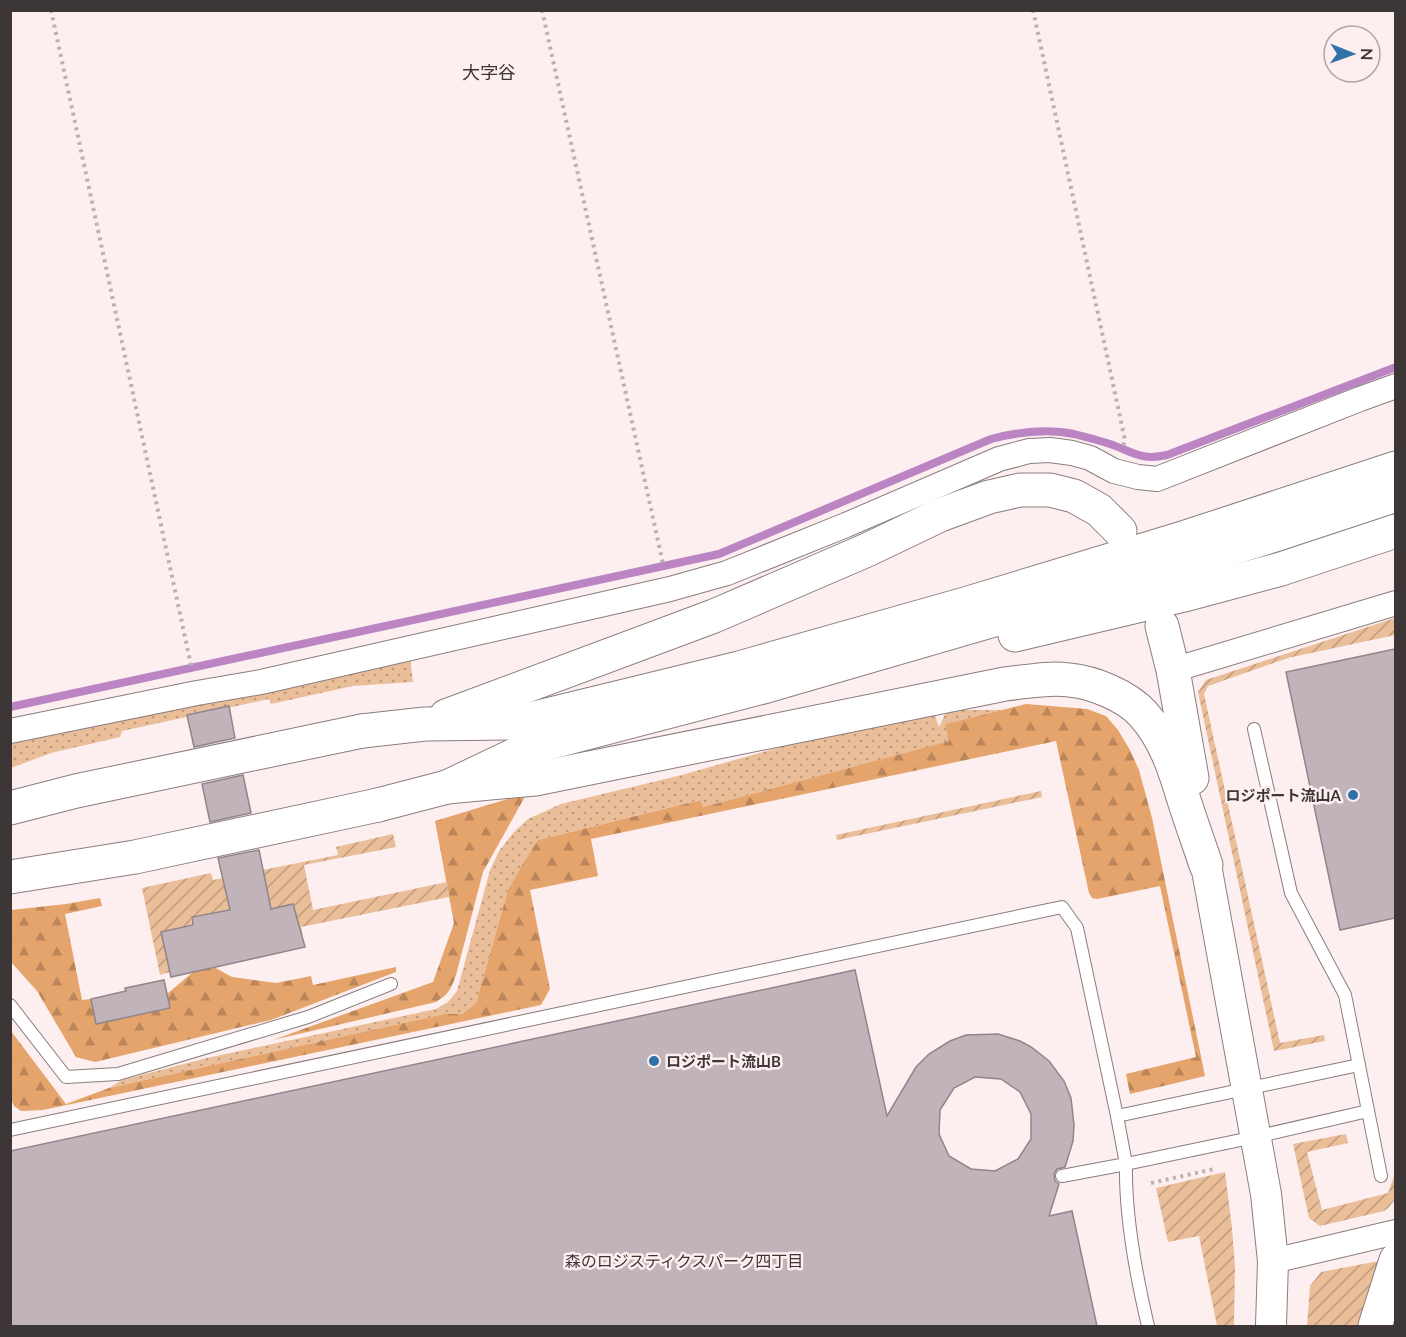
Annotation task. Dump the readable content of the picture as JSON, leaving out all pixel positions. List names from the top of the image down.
{
  "districts": ["大字谷", "森のロジスティクスパーク四丁目"],
  "places": ["ロジポート流山A", "ロジポート流山B"],
  "north": "right"
}
